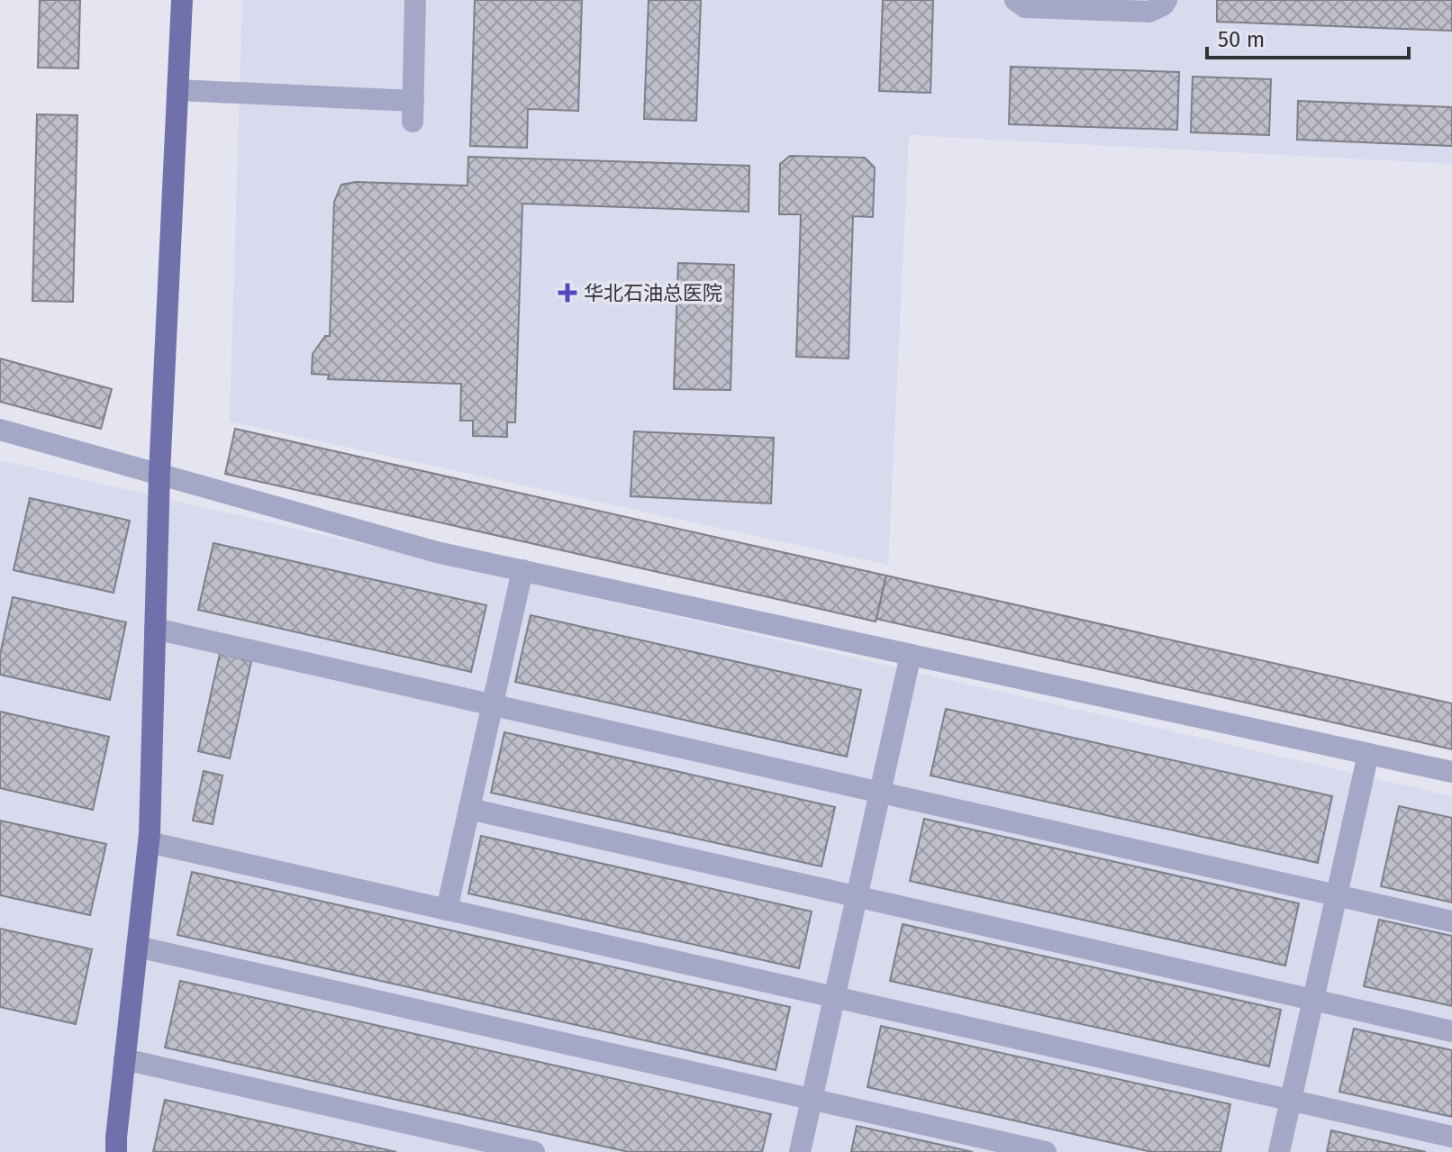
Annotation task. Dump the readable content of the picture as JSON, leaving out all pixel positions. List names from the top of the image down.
{
  "places": {
    "health": ["华北石油总医院"]
  },
  "scale_bar": "50 m"
}
